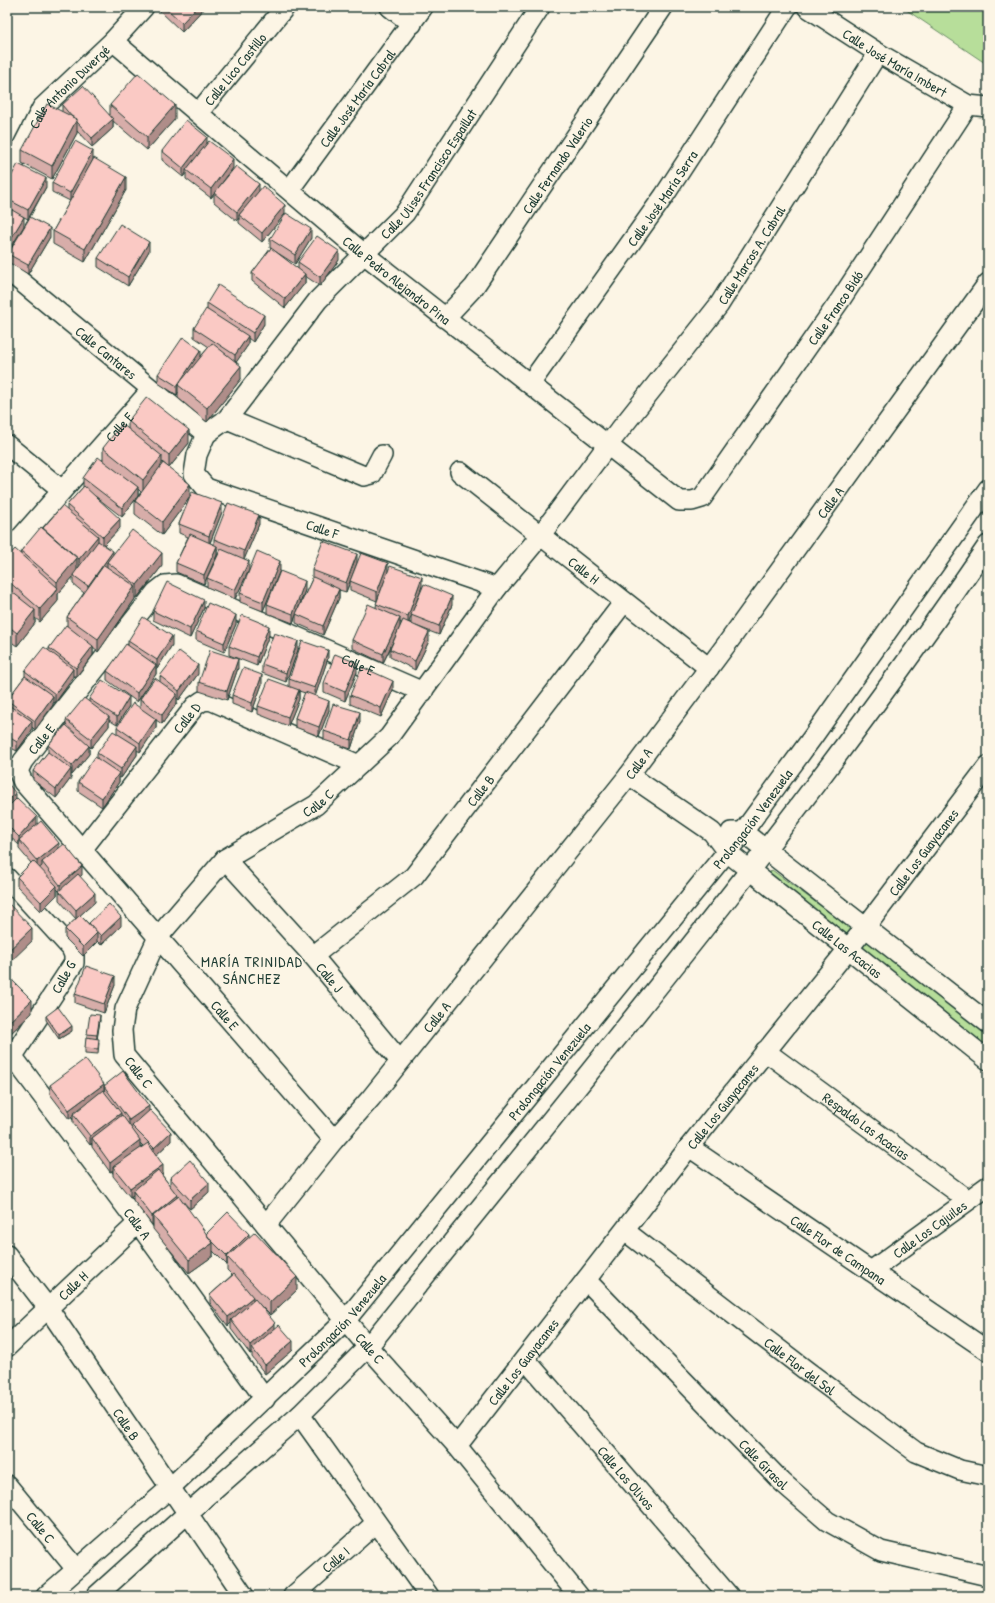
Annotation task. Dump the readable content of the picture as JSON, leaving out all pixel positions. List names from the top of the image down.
{
  "streets": {
    "street": [
      "Calle José María Imbert",
      "Calle Lico Castillo",
      "Calle Antonio Duvergé",
      "Calle José María Cabral",
      "Calle Fernando Valerio",
      "Calle Ulises Francisco Espaillat",
      "Calle José María Serra",
      "Calle Marcos A. Cabral",
      "Calle Pedro Alejandro Pina",
      "Calle Franco Bidó",
      "Calle Cantares",
      "Calle E",
      "Calle A",
      "Calle F",
      "Calle H",
      "Calle D",
      "Calle B",
      "Calle C",
      "Prolongación Venezuela",
      "Calle Los Guayacanes",
      "Calle Las Acacias",
      "Calle G",
      "Calle J",
      "Respaldo Las Acacias",
      "Calle Los Cajuiles",
      "Calle Flor de Campana",
      "Calle Flor del Sol",
      "Calle Girasol",
      "Calle Los Olivos",
      "Calle I"
    ]
  },
  "crossings": [
    ["Calle José María Imbert", "Calle Marcos A. Cabral"],
    ["Calle José María Imbert", "Calle Franco Bidó"],
    ["Calle Lico Castillo", "Calle Pedro Alejandro Pina"],
    ["Calle Antonio Duvergé", "Calle Pedro Alejandro Pina"],
    ["Calle José María Cabral", "Calle Pedro Alejandro Pina"],
    ["Calle Fernando Valerio", "Calle Pedro Alejandro Pina"],
    ["Calle Ulises Francisco Espaillat", "Calle Pedro Alejandro Pina"],
    ["Calle Ulises Francisco Espaillat", "Calle Cantares"],
    ["Calle Ulises Francisco Espaillat", "Calle F"],
    ["Calle José María Serra", "Calle Pedro Alejandro Pina"],
    ["Calle Marcos A. Cabral", "Calle Pedro Alejandro Pina"],
    ["Calle Marcos A. Cabral", "Calle H"],
    ["Calle Marcos A. Cabral", "Calle C"],
    ["Calle Pedro Alejandro Pina", "Calle Franco Bidó"],
    ["Calle Cantares", "Calle E"],
    ["Calle Cantares", "Calle F"],
    ["Calle E", "Calle A"],
    ["Calle E", "Calle D"],
    ["Calle E", "Calle C"],
    ["Calle A", "Calle H"],
    ["Calle A", "Calle C"],
    ["Calle A", "Prolongación Venezuela"],
    ["Calle A", "Calle Las Acacias"],
    ["Calle A", "Calle G"],
    ["Calle A", "Calle J"],
    ["Calle F", "Calle C"],
    ["Calle H", "Calle B"],
    ["Calle H", "Calle C"],
    ["Calle D", "Calle C"],
    ["Calle B", "Prolongación Venezuela"],
    ["Calle B", "Calle J"],
    ["Calle C", "Prolongación Venezuela"],
    ["Calle C", "Calle Los Guayacanes"],
    ["Calle C", "Calle J"],
    ["Prolongación Venezuela", "Calle Las Acacias"],
    ["Calle Los Guayacanes", "Calle Las Acacias"],
    ["Calle Los Guayacanes", "Respaldo Las Acacias"],
    ["Calle Los Guayacanes", "Calle Flor de Campana"],
    ["Calle Los Guayacanes", "Calle Flor del Sol"],
    ["Calle Los Guayacanes", "Calle Girasol"],
    ["Calle Los Guayacanes", "Calle Los Olivos"],
    ["Respaldo Las Acacias", "Calle Los Cajuiles"],
    ["Calle Los Cajuiles", "Calle Flor de Campana"]
  ],
  "districts": ["MARÍA TRINIDAD SÁNCHEZ"]
}
